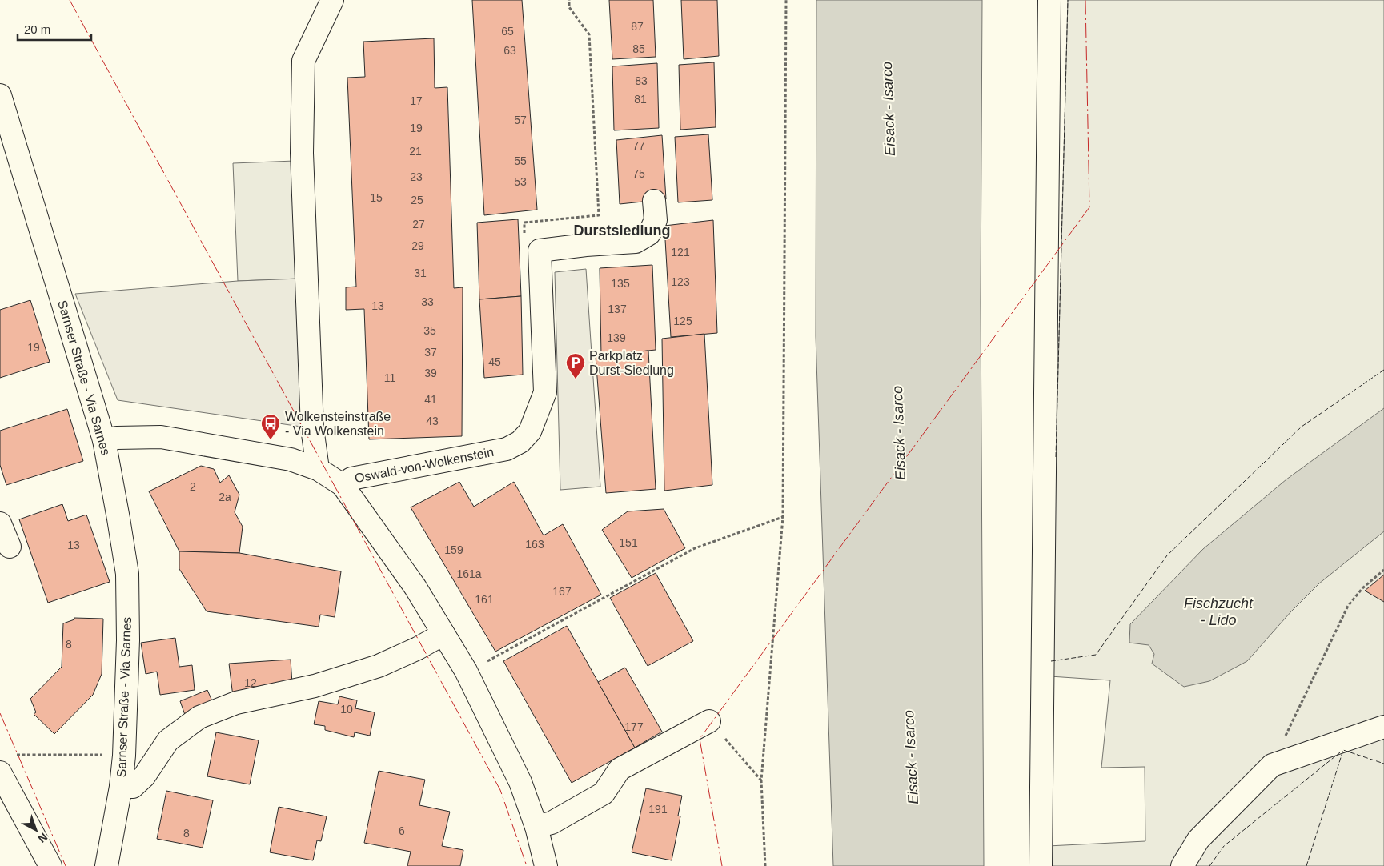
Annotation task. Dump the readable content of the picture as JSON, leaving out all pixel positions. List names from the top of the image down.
{
  "streets": {
    "street": ["Sarnser Straße - Via Sarnes", "Oswald-von-Wolkenstein"]
  },
  "districts": ["Durstsiedlung"],
  "water": ["Eisack - Isarco", "Fischzucht - Lido"],
  "places": {
    "parking": ["Parkplatz Durst-Siedlung"],
    "bus stop": ["Wolkensteinstraße - Via Wolkenstein"]
  },
  "house_numbers": [
    "87",
    "65",
    "85",
    "63",
    "83",
    "81",
    "17",
    "57",
    "19",
    "77",
    "21",
    "55",
    "75",
    "23",
    "53",
    "15",
    "25",
    "27",
    "29",
    "121",
    "31",
    "123",
    "135",
    "33",
    "13",
    "137",
    "125",
    "35",
    "139",
    "19",
    "37",
    "45",
    "39",
    "11",
    "41",
    "43",
    "2",
    "2a",
    "151",
    "163",
    "13",
    "159",
    "161a",
    "167",
    "161",
    "8",
    "12",
    "10",
    "177",
    "191",
    "6",
    "8"
  ],
  "scale_bar": "20 m",
  "north": "bottom right"
}
